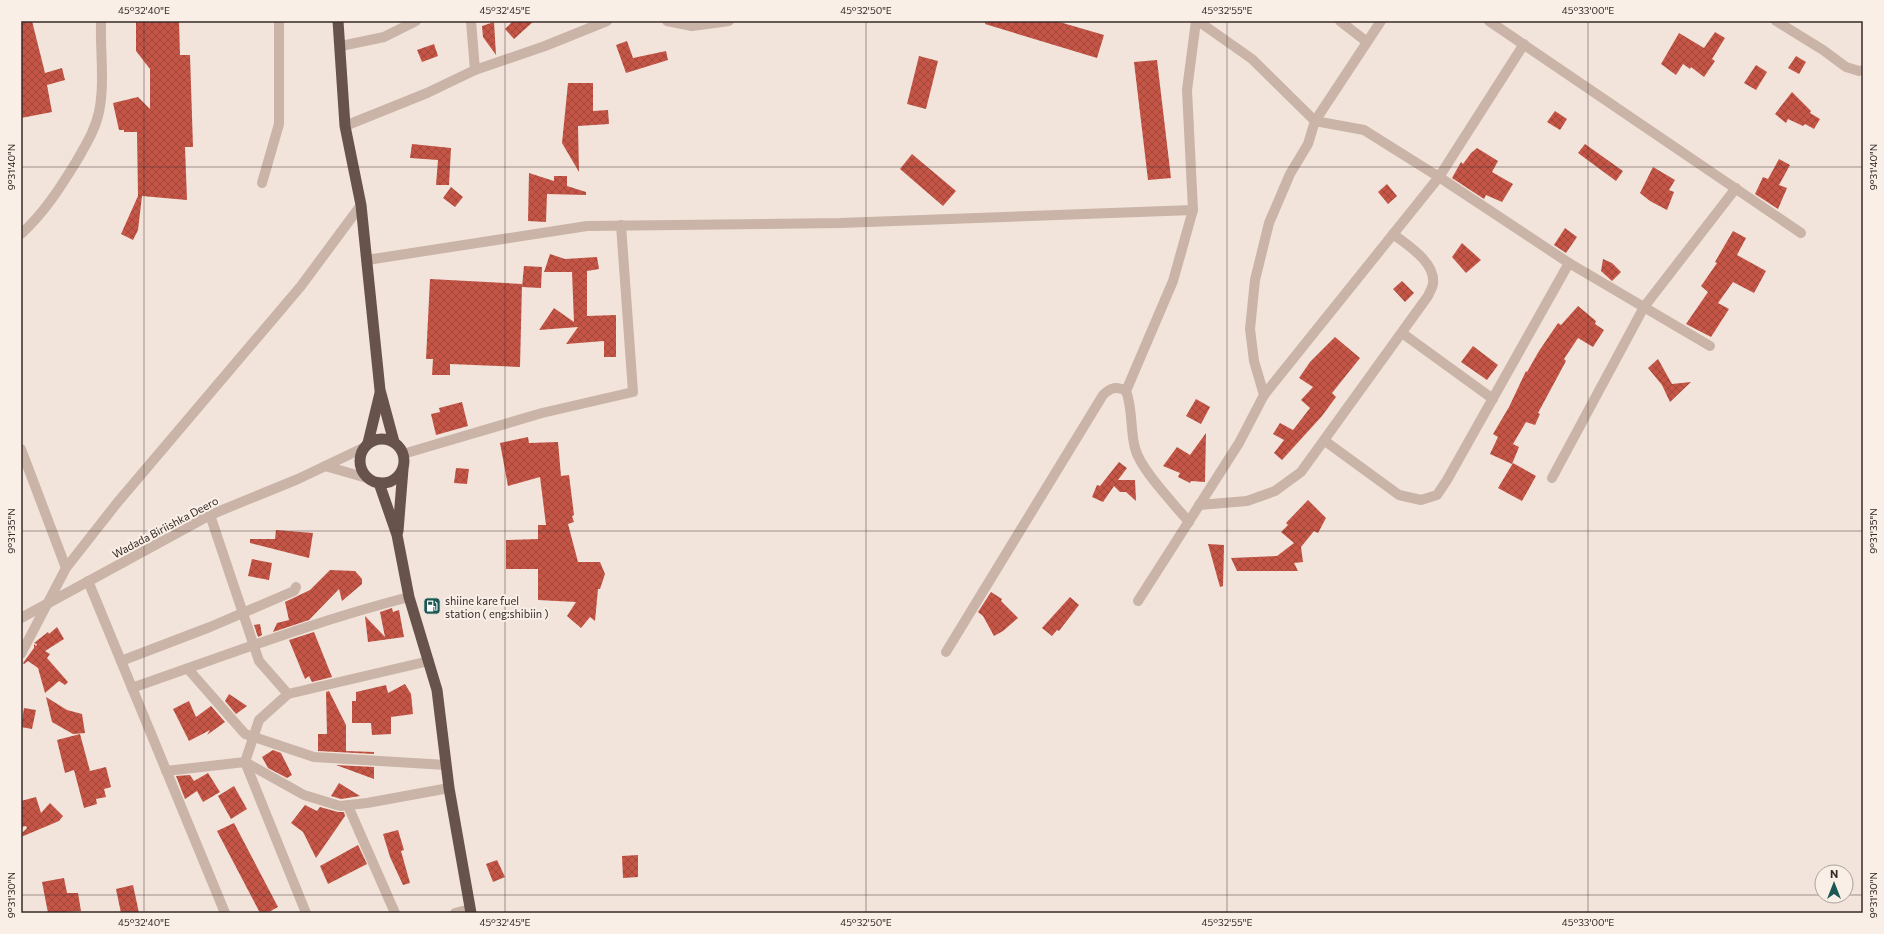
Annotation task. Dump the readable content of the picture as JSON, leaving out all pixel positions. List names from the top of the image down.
{
  "streets": {
    "street": ["Wadada Biriishka Deero"]
  },
  "places": {
    "fuel station": ["shiine kare fuel station ( eng:shibiin )"]
  },
  "north": "top",
  "coordinates": [
    "45°32'40\"E",
    "45°32'45\"E",
    "45°32'50\"E",
    "45°32'55\"E",
    "45°33'00\"E",
    "9°31'40\"N",
    "9°31'35\"N",
    "9°31'30\"N"
  ]
}
